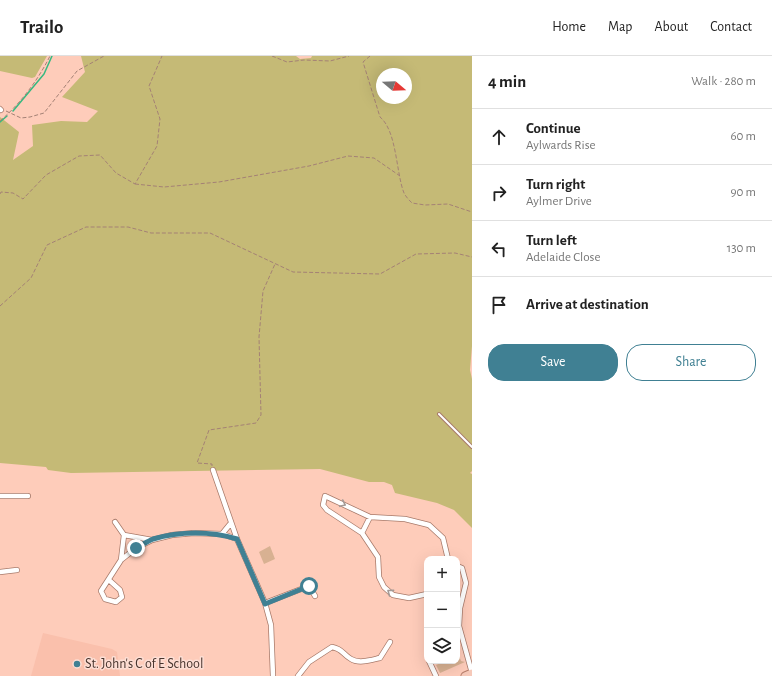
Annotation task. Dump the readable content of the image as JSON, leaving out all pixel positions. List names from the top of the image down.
{
  "places": ["St. John's C of E School"],
  "north": "right",
  "page": {
    "header": "Trailo",
    "nav": [
      "Home",
      "Map",
      "About",
      "Contact"
    ],
    "heading": ["4 min", "Walk · 280 m"],
    "list": [
      ["Continue", "Aylwards Rise", "60 m"],
      ["Turn right", "Aylmer Drive", "90 m"],
      ["Turn left", "Adelaide Close", "130 m"],
      "Arrive at destination"
    ],
    "buttons": ["Save", "Share"],
    "map_buttons": ["+", "−"]
  }
}
